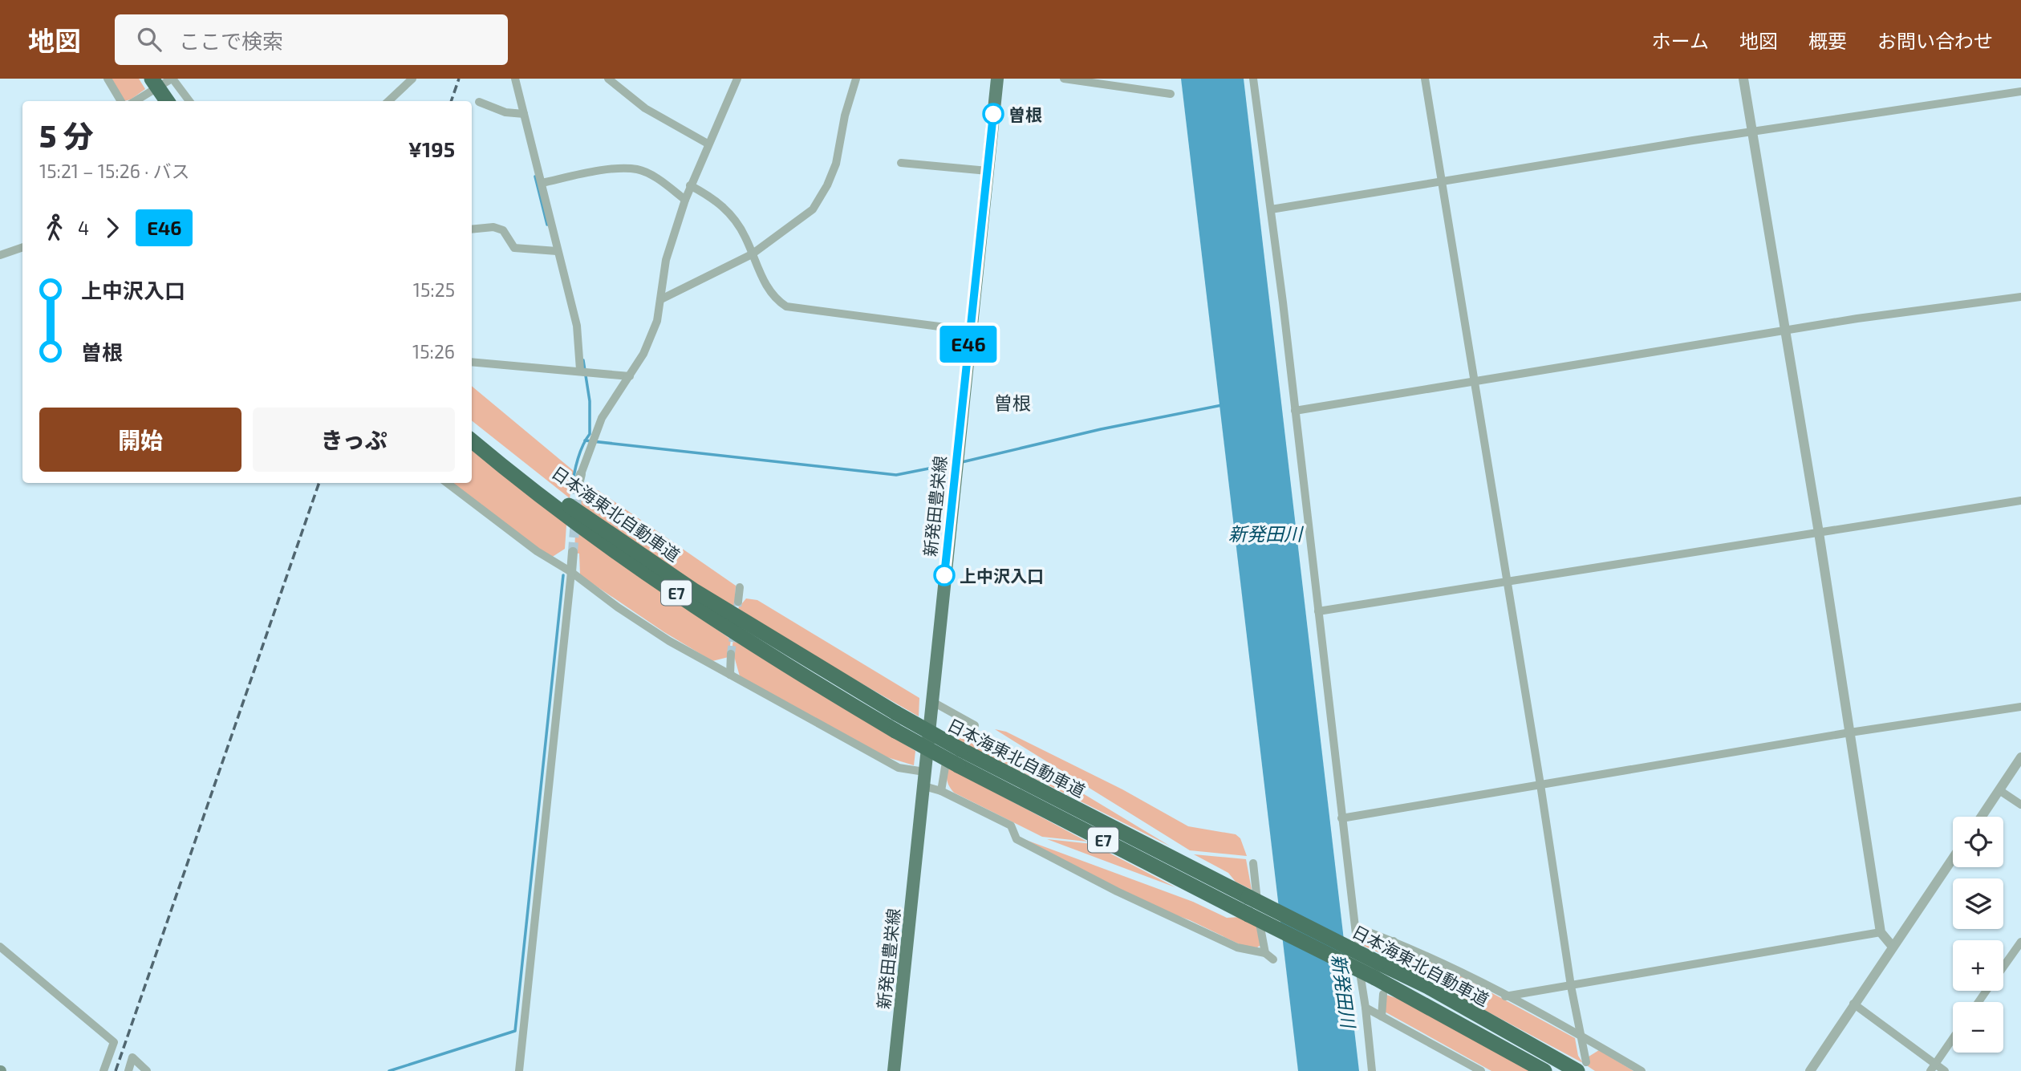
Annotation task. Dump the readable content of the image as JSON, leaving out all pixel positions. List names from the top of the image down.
{
  "streets": {
    "highway": ["日本海東北自動車道", "E7"],
    "main road": ["新発田豊栄線"]
  },
  "districts": ["曽根"],
  "water": ["新発田川"],
  "places": ["曽根", "上中沢入口"],
  "lines": ["bus line E46"],
  "page": {
    "header": "地図",
    "search": "ここで検索",
    "nav": [
      "ホーム",
      "地図",
      "概要",
      "お問い合わせ"
    ],
    "on_map": "E46",
    "heading": ["5 分", "15:21 – 15:26 · バス", "¥195"],
    "legs": ["4", "E46"],
    "list": [
      {
        "name": "上中沢入口",
        "value": "15:25"
      },
      {
        "name": "曽根",
        "value": "15:26"
      }
    ],
    "buttons": ["開始", "きっぷ"],
    "map_buttons": ["+", "−"]
  }
}
